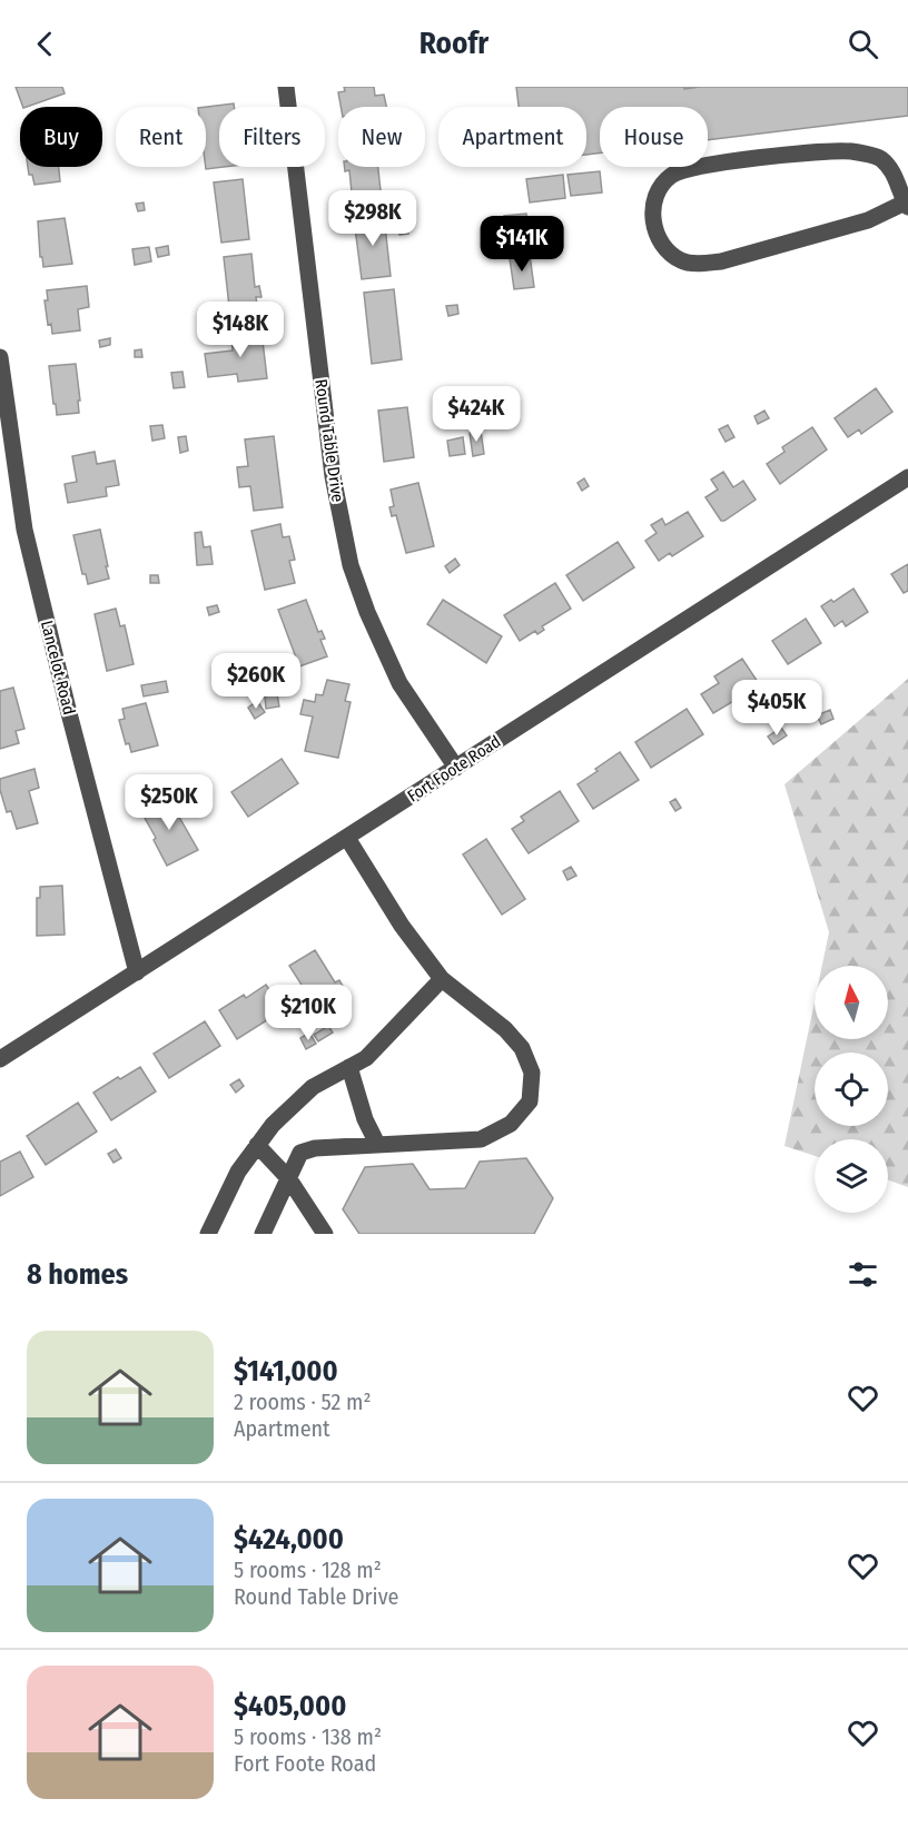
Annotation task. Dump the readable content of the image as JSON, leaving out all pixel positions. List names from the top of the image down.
{
  "streets": {
    "street": ["Round Table Drive", "Lancelot Road", "Fort Foote Road"]
  },
  "crossings": [
    ["Round Table Drive", "Fort Foote Road"],
    ["Lancelot Road", "Fort Foote Road"]
  ],
  "north": "top",
  "page": {
    "header": "Roofr",
    "chip": [
      "Buy",
      "Rent",
      "Filters",
      "New",
      "Apartment",
      "House"
    ],
    "price": [
      "$298K",
      "$141K",
      "$148K",
      "$424K",
      "$260K",
      "$405K",
      "$250K",
      "$210K"
    ],
    "heading": "8 homes",
    "list": [
      {
        "name": "$141,000",
        "note": "2 rooms · 52 m² · Apartment"
      },
      {
        "name": "$424,000",
        "note": "5 rooms · 128 m² · Round Table Drive"
      },
      {
        "name": "$405,000",
        "note": "5 rooms · 138 m² · Fort Foote Road"
      }
    ]
  }
}
